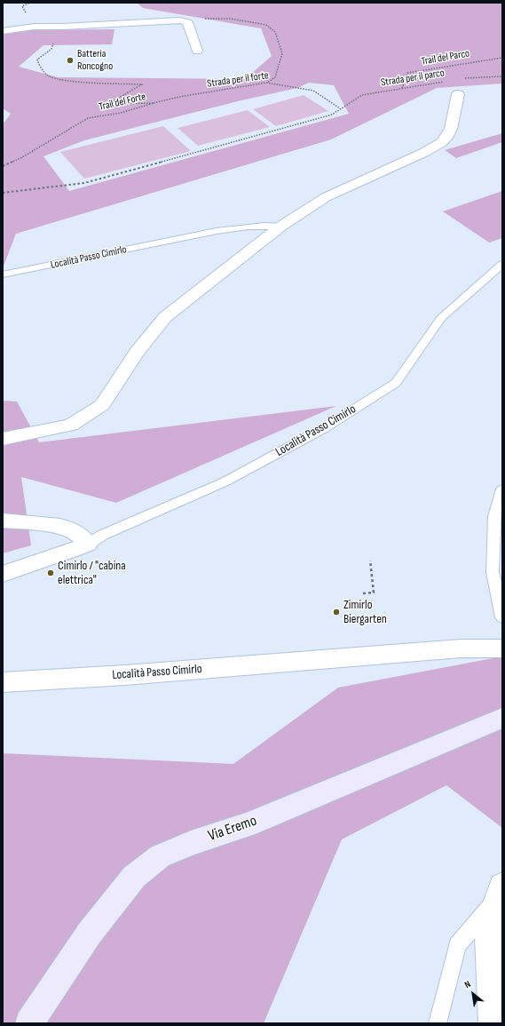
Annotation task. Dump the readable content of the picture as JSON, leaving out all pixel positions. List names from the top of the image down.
{
  "streets": {
    "street": ["Località Passo Cimirlo", "Via Eremo"],
    "path": [
      "Trail del Parco",
      "Strada per il parco",
      "Strada per il forte",
      "Trail del Forte"
    ]
  },
  "crossings": [
    ["Trail del Parco", "Strada per il parco"],
    ["Strada per il parco", "Strada per il forte"],
    ["Strada per il forte", "Trail del Forte"]
  ],
  "places": ["Batteria Roncogno", "Cimirlo / \"cabina elettrica\"", "Zimirlo Biergarten"],
  "north": "top left"
}
